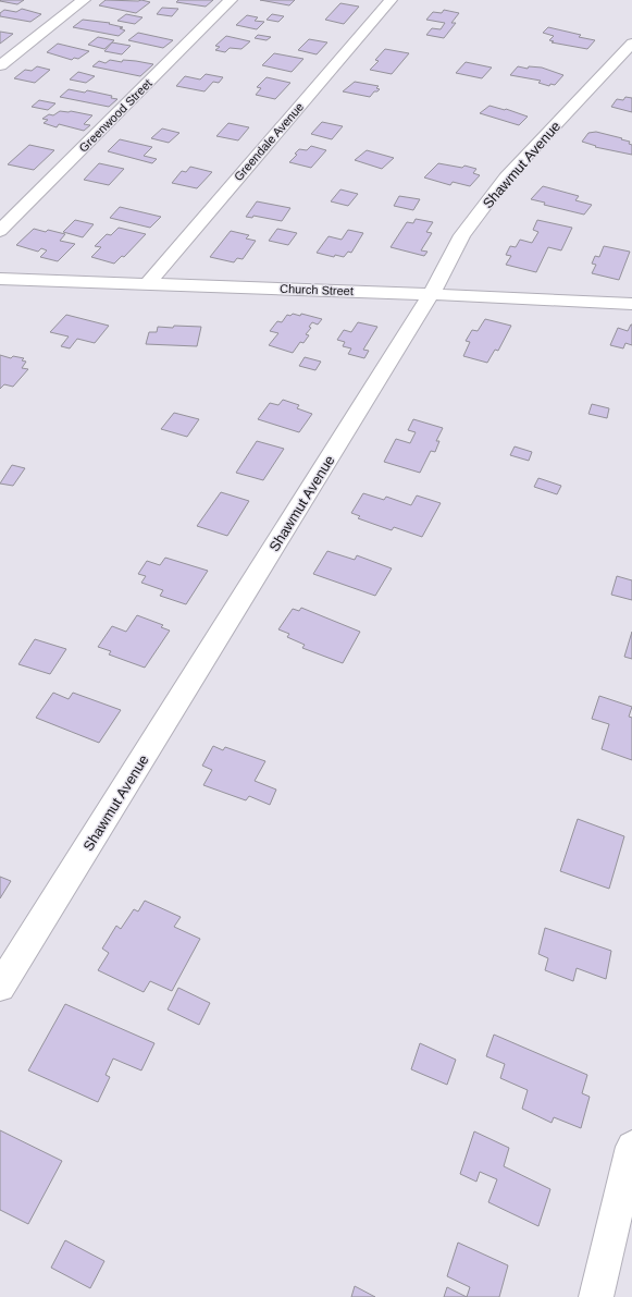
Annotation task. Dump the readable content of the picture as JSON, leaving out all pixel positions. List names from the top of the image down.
{
  "streets": {
    "street": [
      "Greenwood Street",
      "Greendale Avenue",
      "Shawmut Avenue",
      "Church Street"
    ]
  },
  "crossings": [
    ["Greendale Avenue", "Church Street"],
    ["Shawmut Avenue", "Church Street"]
  ]
}
